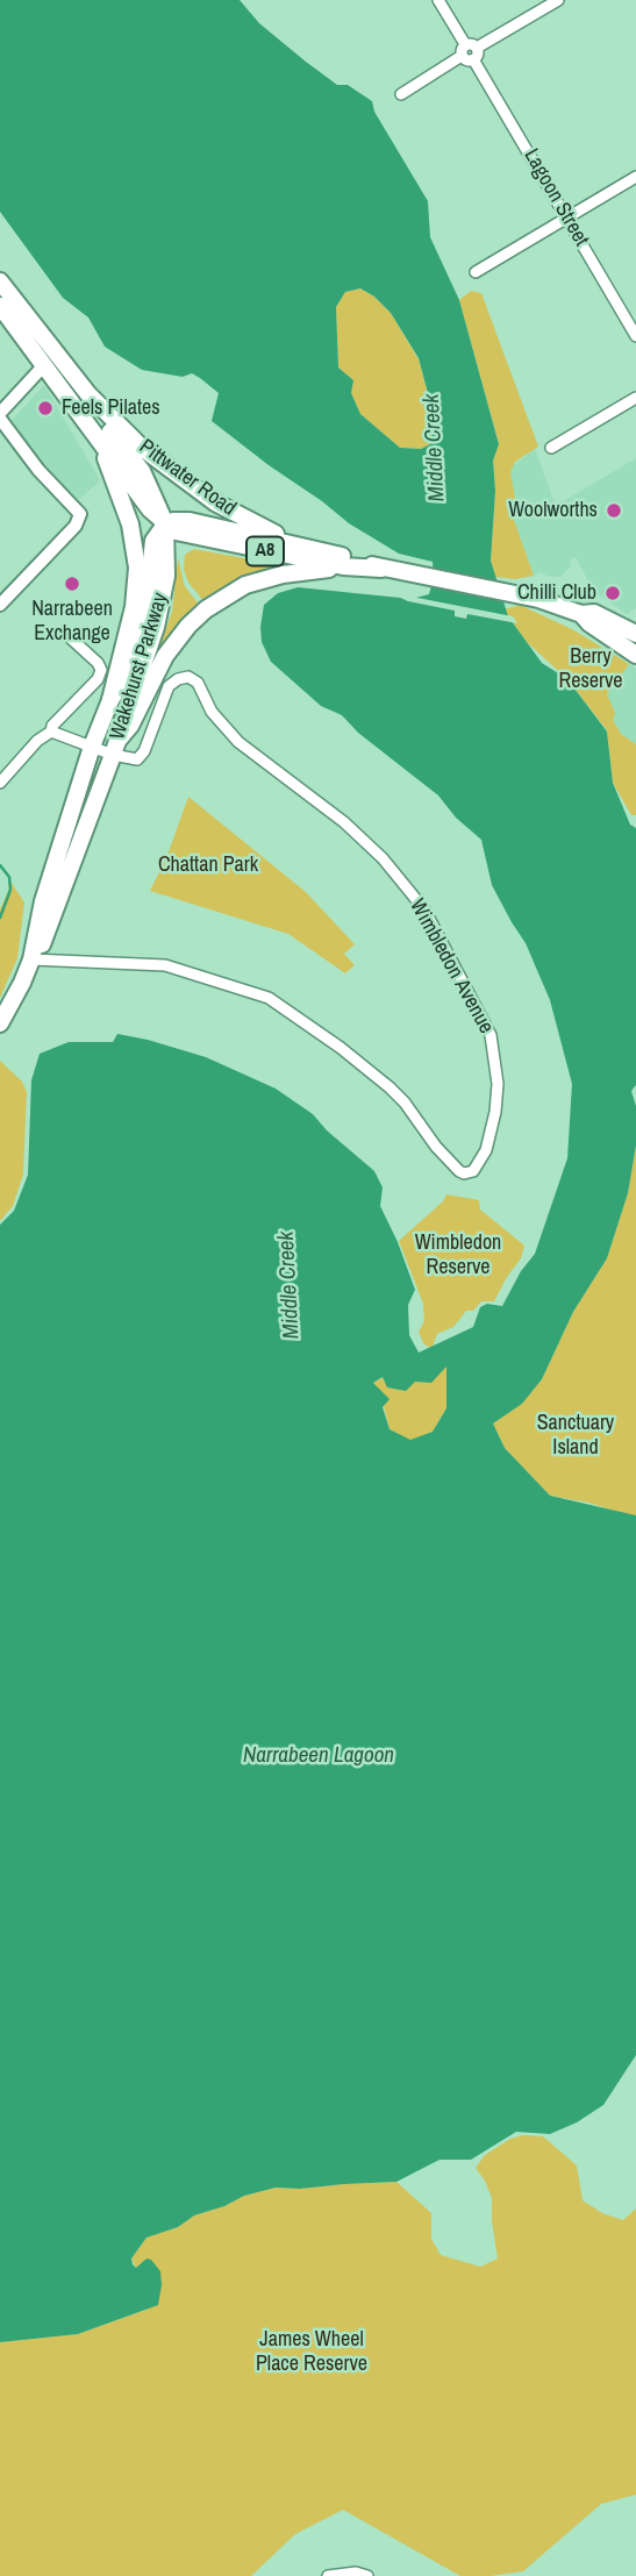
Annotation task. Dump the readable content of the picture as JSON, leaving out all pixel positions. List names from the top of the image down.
{
  "streets": {
    "main road": ["Pittwater Road", "A8", "Wakehurst Parkway"],
    "street": ["Lagoon Street", "Wimbledon Avenue"]
  },
  "crossings": [
    ["Pittwater Road", "Wakehurst Parkway"],
    ["Wakehurst Parkway", "Wimbledon Avenue"]
  ],
  "water": ["Middle Creek", "Narrabeen Lagoon"],
  "parks": [
    "Berry Reserve",
    "Chattan Park",
    "Wimbledon Reserve",
    "Sanctuary Island",
    "James Wheel Place Reserve"
  ],
  "places": [
    "Feels Pilates",
    "Woolworths",
    "Narrabeen Exchange",
    "Chilli Club"
  ]
}
